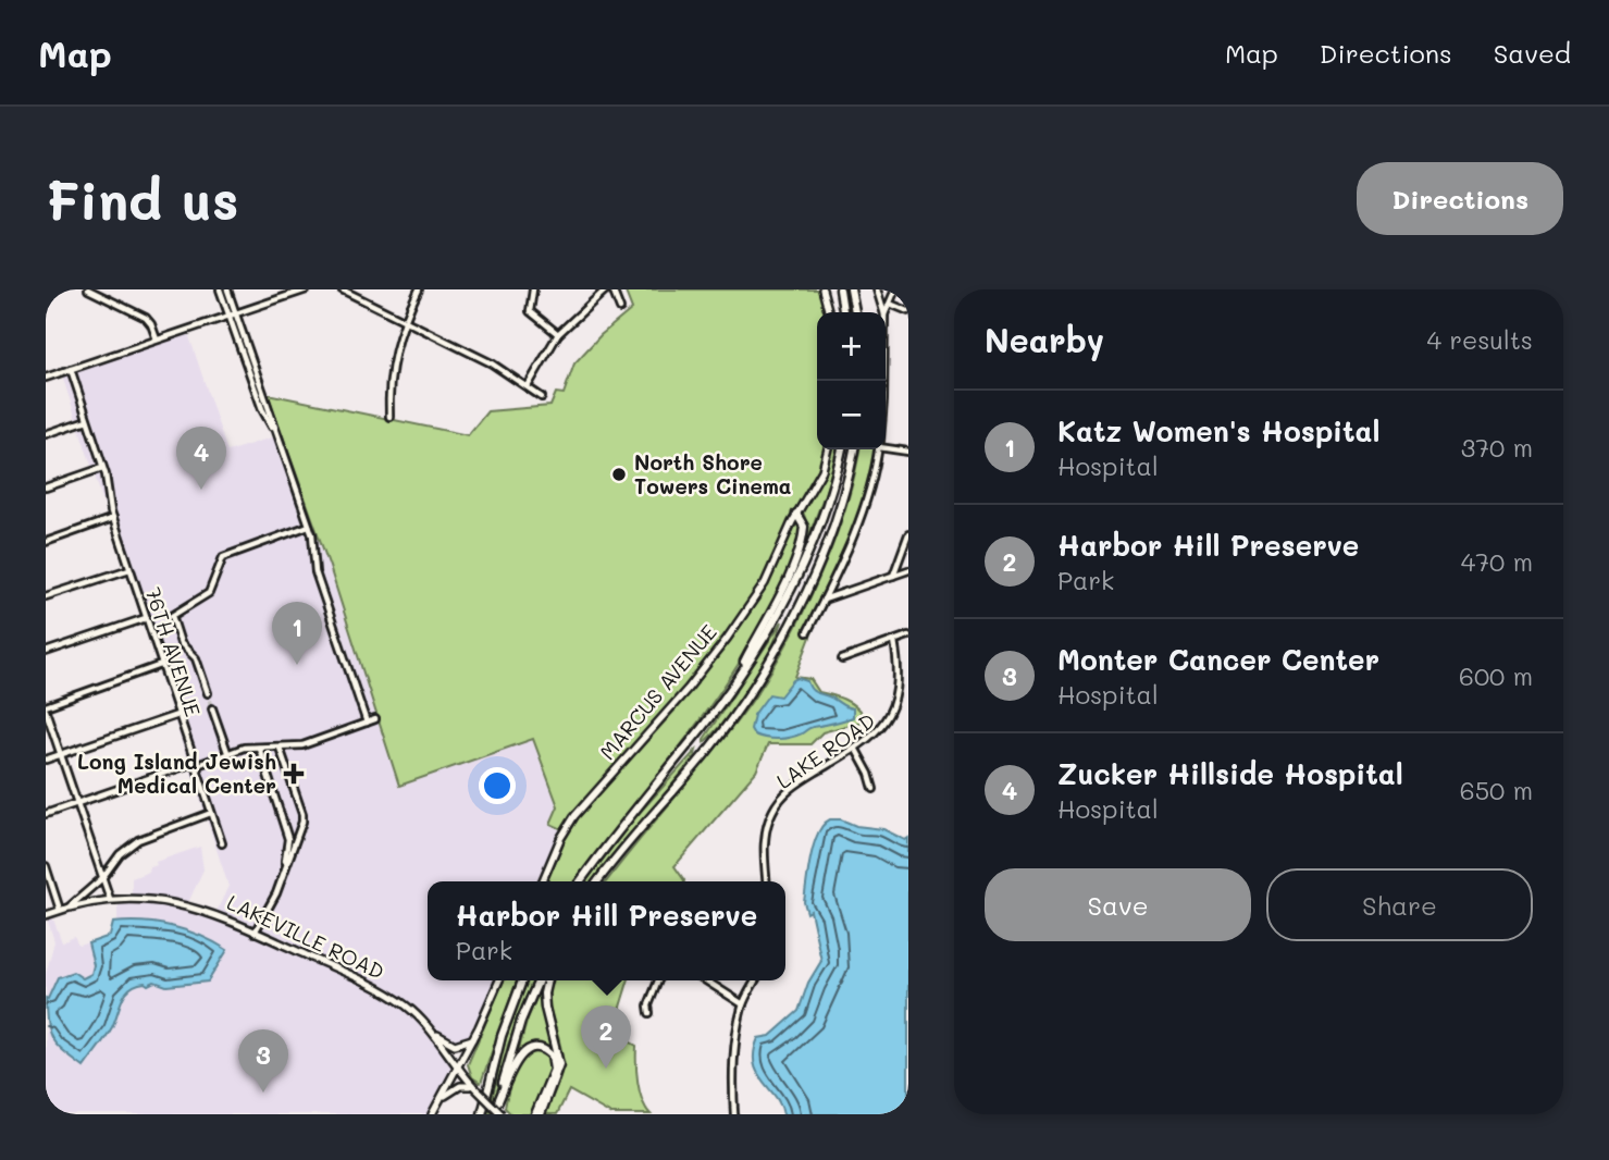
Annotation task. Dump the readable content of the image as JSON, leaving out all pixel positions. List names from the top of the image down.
{
  "streets": {
    "main road": ["MARCUS AVENUE", "LAKEVILLE ROAD"],
    "street": ["76TH AVENUE", "LAKE ROAD"]
  },
  "places": {
    "other": ["North Shore Towers Cinema"],
    "health": ["Long Island Jewish Medical Center"]
  },
  "page": {
    "header": "Map",
    "nav": ["Map", "Directions", "Saved"],
    "buttons": [
      "Directions",
      ["Save", "Share"]
    ],
    "title": "Find us",
    "heading": ["Nearby", "4 results"],
    "map_buttons": ["+", "−"],
    "list": [
      {
        "mark": "1",
        "name": "Katz Women's Hospital",
        "note": "Hospital",
        "value": "370 m"
      },
      {
        "mark": "2",
        "name": "Harbor Hill Preserve",
        "note": "Park",
        "value": "470 m"
      },
      {
        "mark": "3",
        "name": "Monter Cancer Center",
        "note": "Hospital",
        "value": "600 m"
      },
      {
        "mark": "4",
        "name": "Zucker Hillside Hospital",
        "note": "Hospital",
        "value": "650 m"
      }
    ],
    "pins": [
      "4",
      "1",
      "2",
      "3"
    ],
    "popup": ["Harbor Hill Preserve", "Park"]
  }
}
